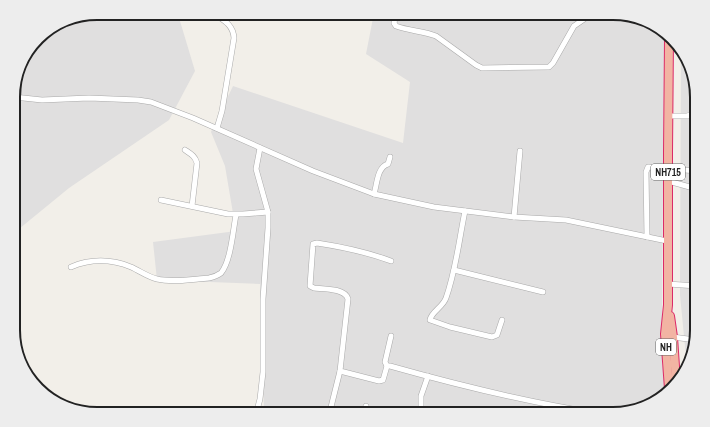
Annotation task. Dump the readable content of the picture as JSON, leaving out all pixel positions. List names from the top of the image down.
{
  "streets": {
    "highway": ["NH715", "NH"]
  },
  "crossings": [
    ["NH715", "NH"]
  ]
}
